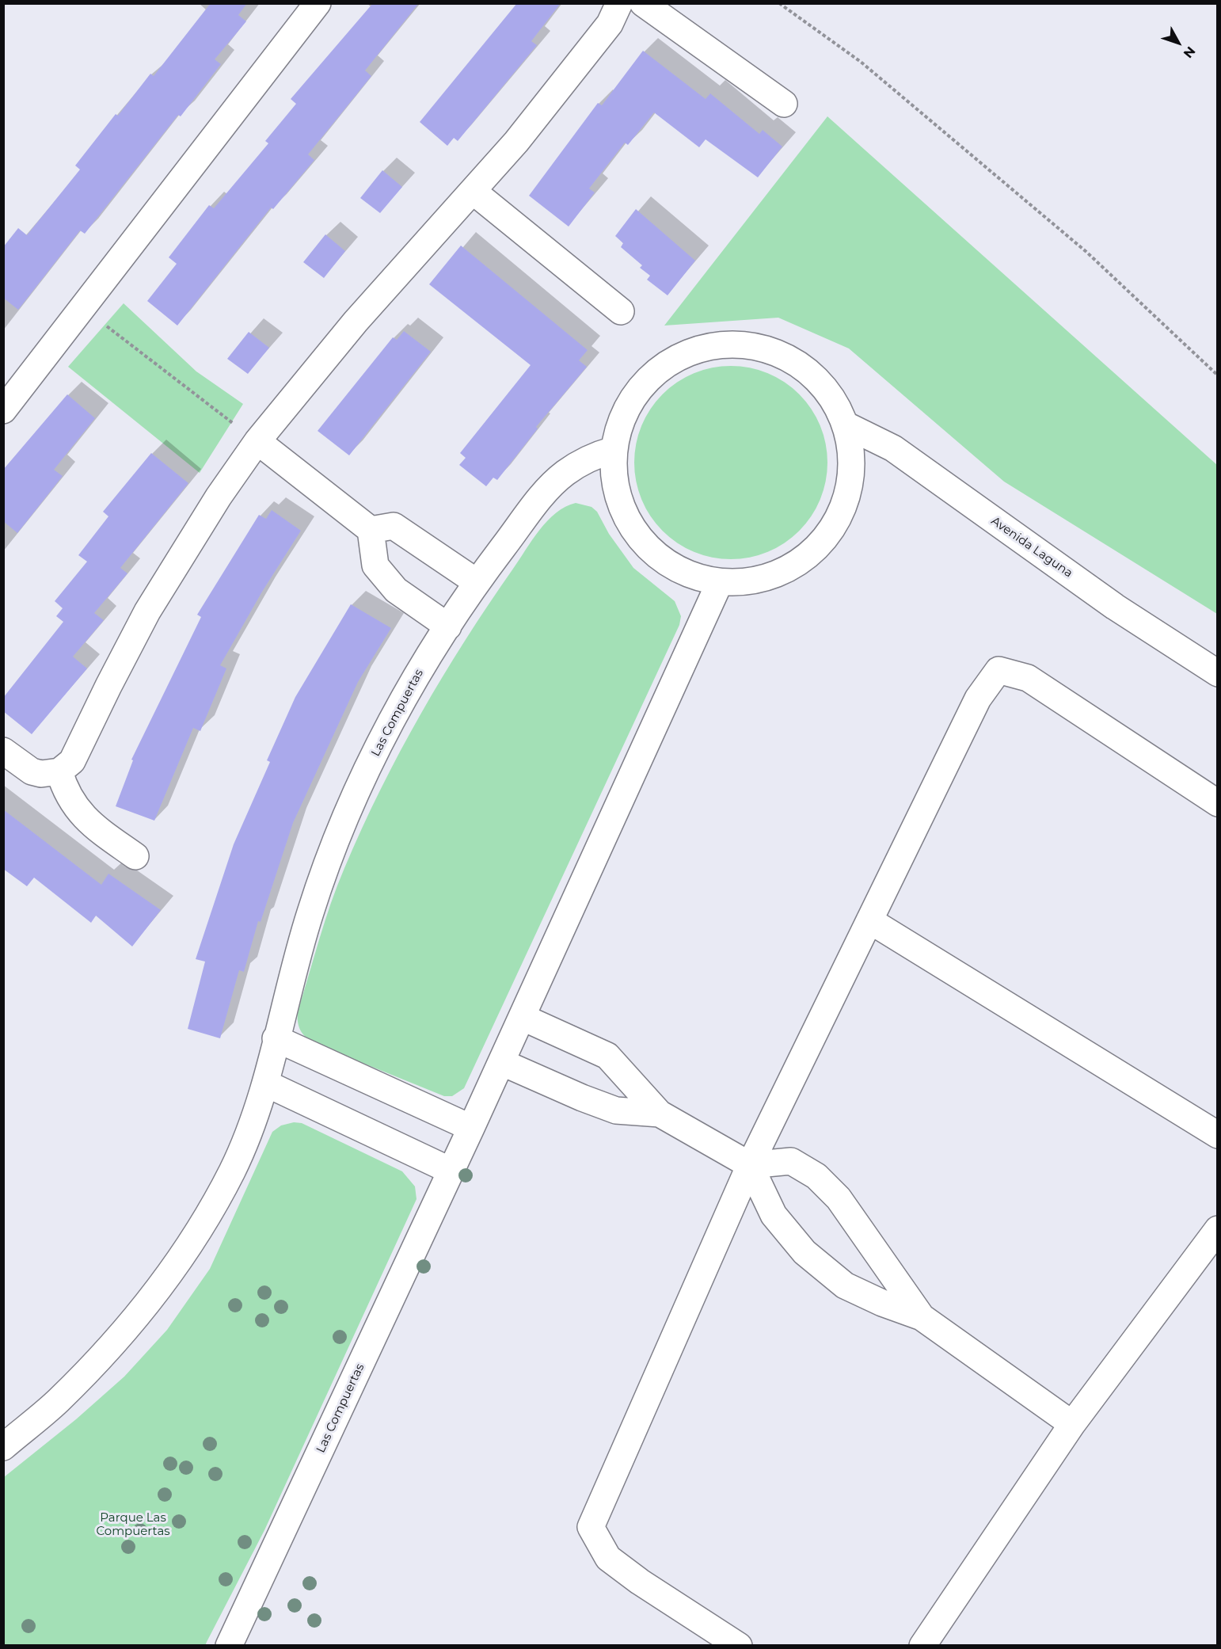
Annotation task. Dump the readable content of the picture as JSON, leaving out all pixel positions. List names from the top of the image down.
{
  "streets": {
    "street": ["Avenida Laguna", "Las Compuertas"]
  },
  "parks": ["Parque Las Compuertas"],
  "north": "bottom right"
}
